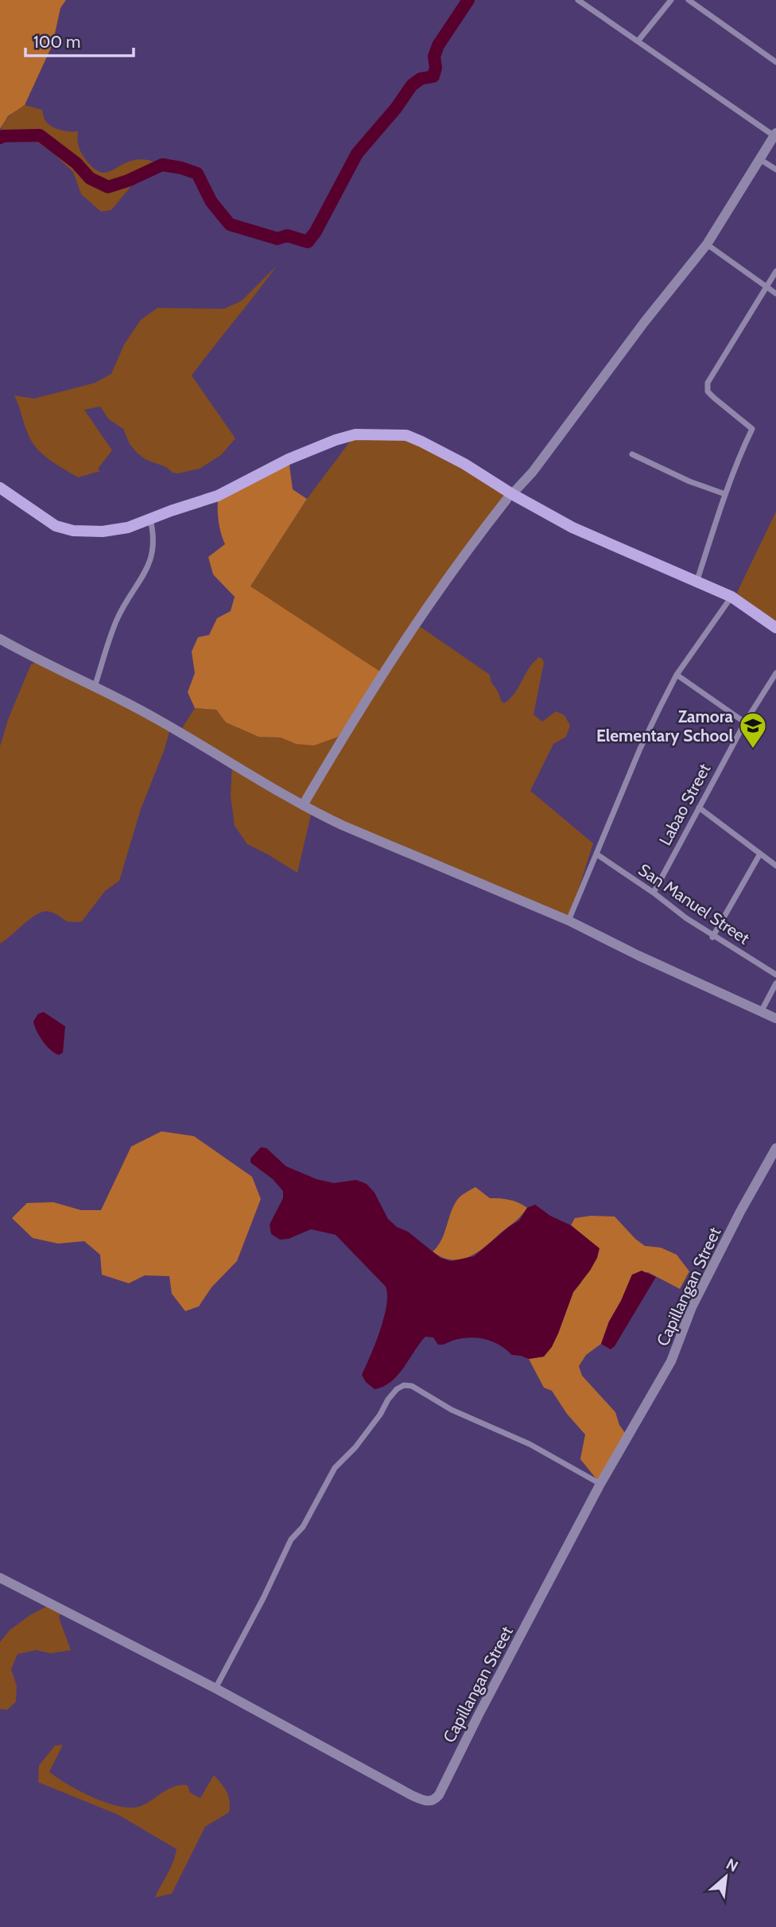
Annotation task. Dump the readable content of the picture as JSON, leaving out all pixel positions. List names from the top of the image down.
{
  "streets": {
    "street": ["Labao Street", "San Manuel Street", "Capillangan Street"]
  },
  "crossings": [
    ["Labao Street", "San Manuel Street"]
  ],
  "places": {
    "school or university": ["Zamora Elementary School"]
  },
  "scale_bar": "100 m",
  "north": "top right"
}
